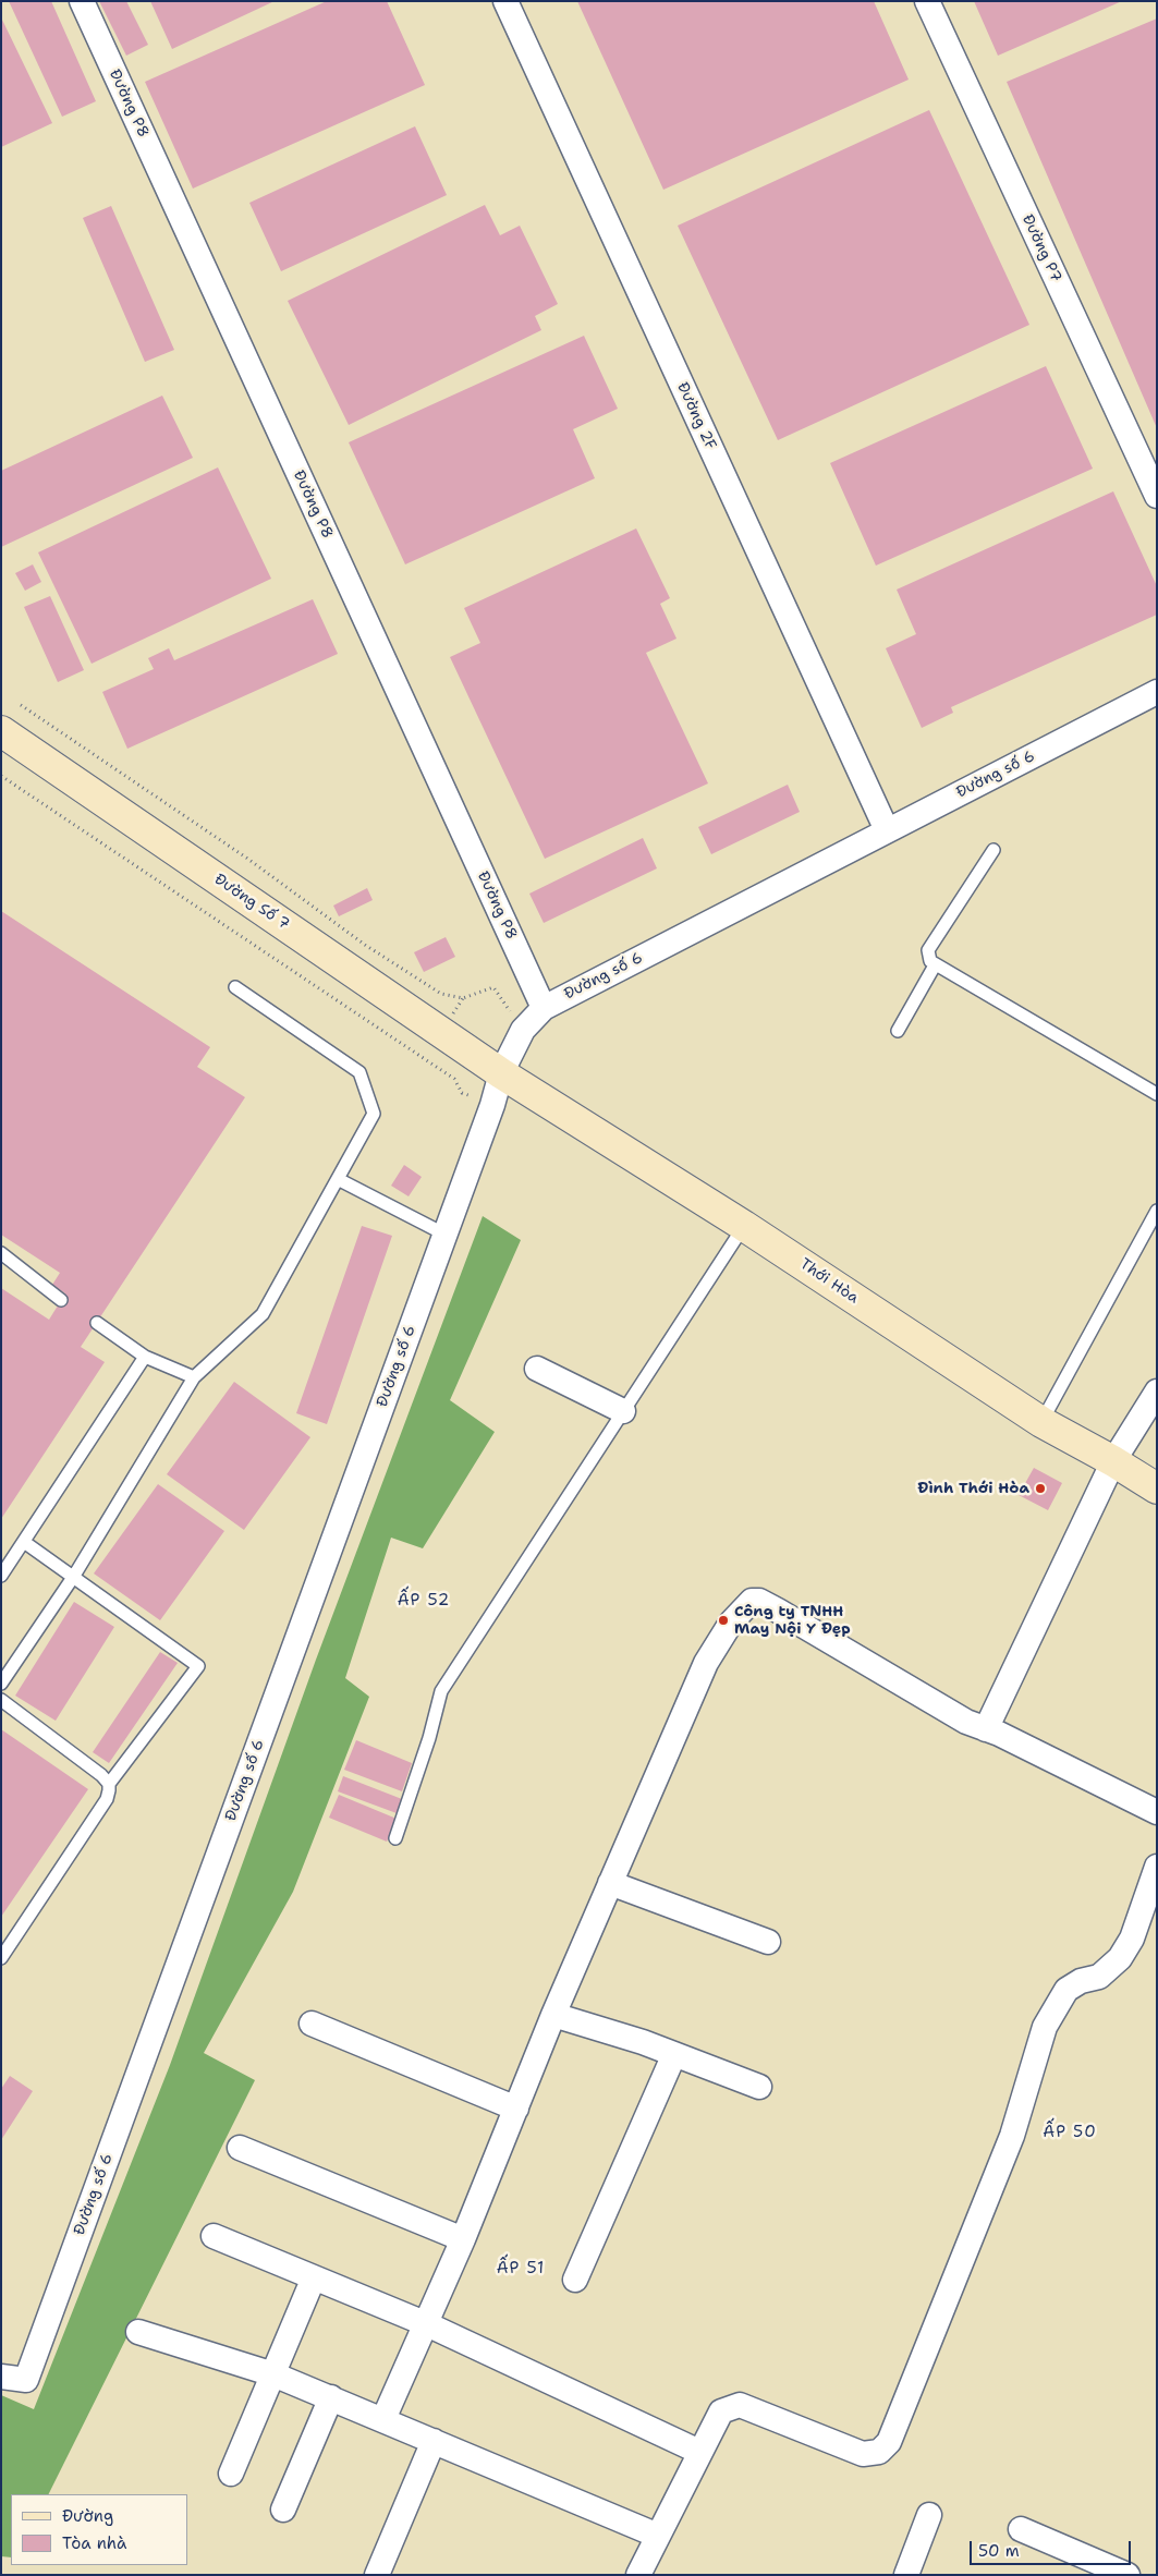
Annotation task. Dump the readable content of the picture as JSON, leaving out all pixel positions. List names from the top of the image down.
{
  "streets": {
    "street": [
      "Đường P8",
      "Đường P7",
      "Đường 2F",
      "Đường số 6",
      "Đường Số 7",
      "Thới Hòa"
    ]
  },
  "crossings": [
    ["Đường P8", "Đường số 6"],
    ["Đường 2F", "Đường số 6"],
    ["Đường số 6", "Đường Số 7"],
    ["Đường số 6", "Thới Hòa"],
    ["Đường Số 7", "Thới Hòa"]
  ],
  "districts": ["ẤP 52", "ẤP 50", "ẤP 51"],
  "places": ["Đình Thới Hòa", "Công ty TNHH May Nội Y Đẹp"],
  "legend": ["Đường", "Tòa nhà"],
  "scale_bar": "50 m"
}
